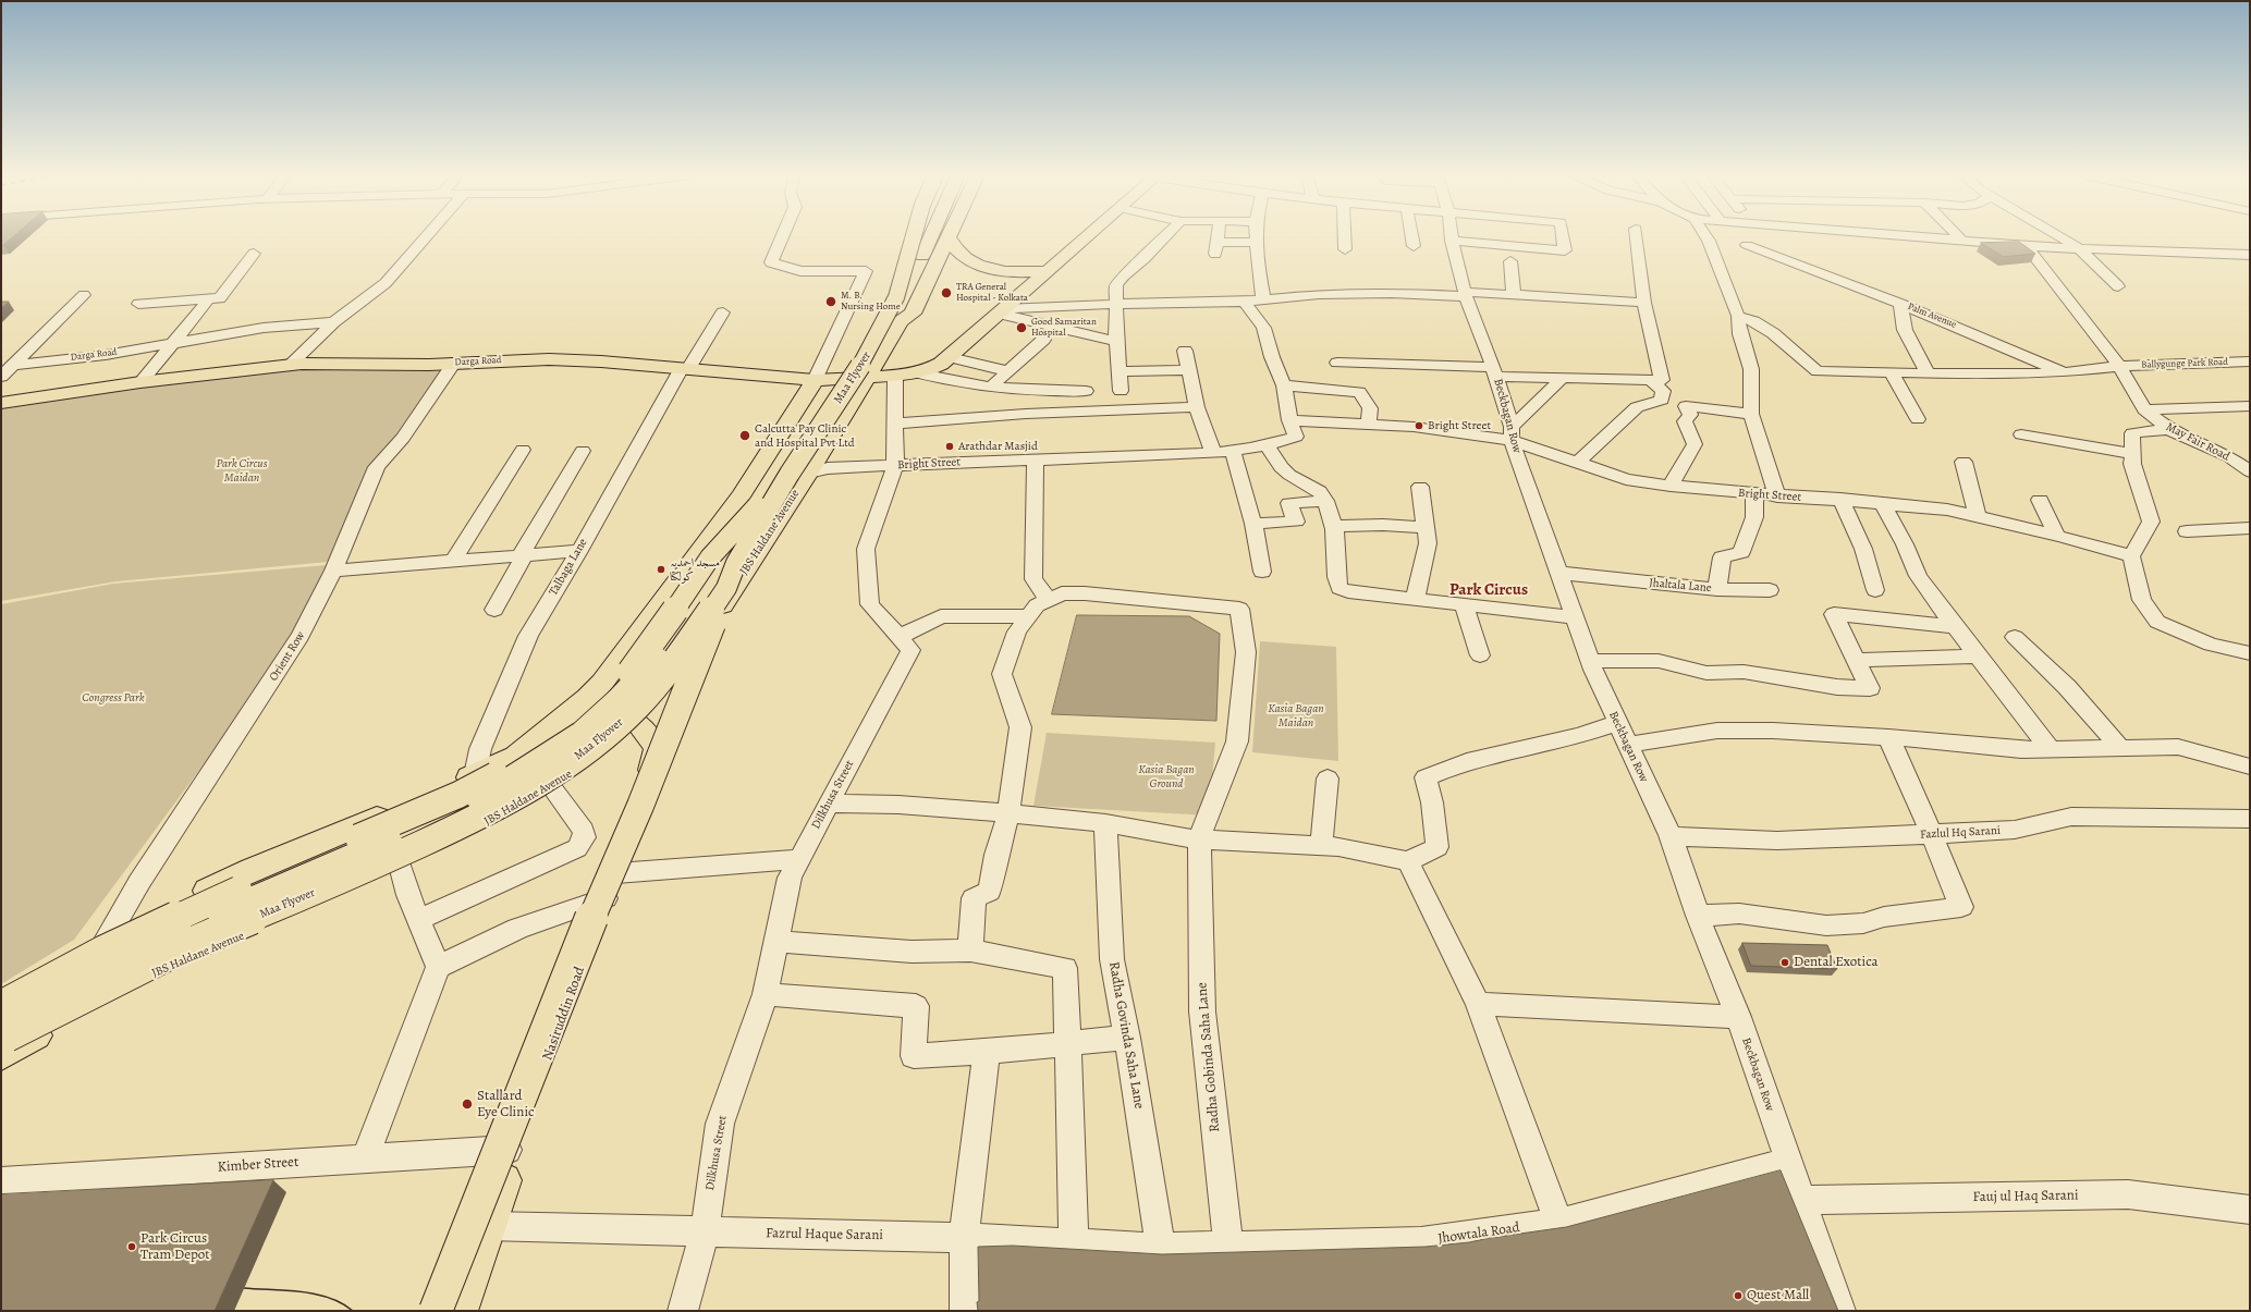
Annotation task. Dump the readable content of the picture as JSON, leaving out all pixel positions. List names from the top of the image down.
{
  "streets": {
    "main road": [
      "Darga Road",
      "Maa Flyover",
      "JBS Haldane Avenue",
      "Nasiruddin Road"
    ],
    "street": [
      "Palm Avenue",
      "Ballygunge Park Road",
      "Beckbagan Row",
      "May Fair Road",
      "Bright Street",
      "Talbaga Lane",
      "Jhaltala Lane",
      "Orient Row",
      "Dilkhusa Street",
      "Fazlul Hq Sarani",
      "Radha Govinda Saha Lane",
      "Radha Gobinda Saha Lane",
      "Kimber Street",
      "Fauj ul Haq Sarani",
      "Jhowtala Road",
      "Fazrul Haque Sarani"
    ]
  },
  "crossings": [
    ["Palm Avenue", "Ballygunge Park Road"],
    ["Palm Avenue", "May Fair Road"],
    ["Darga Road", "JBS Haldane Avenue"],
    ["Darga Road", "Talbaga Lane"],
    ["Darga Road", "Orient Row"],
    ["Darga Road", "Dilkhusa Street"],
    ["Ballygunge Park Road", "May Fair Road"],
    ["Maa Flyover", "JBS Haldane Avenue"],
    ["Beckbagan Row", "Bright Street"],
    ["Beckbagan Row", "Jhaltala Lane"],
    ["Beckbagan Row", "Fazlul Hq Sarani"],
    ["Beckbagan Row", "Fauj ul Haq Sarani"],
    ["Beckbagan Row", "Jhowtala Road"],
    ["Bright Street", "JBS Haldane Avenue"],
    ["Bright Street", "Jhaltala Lane"],
    ["Bright Street", "Dilkhusa Street"],
    ["JBS Haldane Avenue", "Nasiruddin Road"],
    ["Dilkhusa Street", "Fazrul Haque Sarani"],
    ["Nasiruddin Road", "Kimber Street"],
    ["Nasiruddin Road", "Fazrul Haque Sarani"],
    ["Radha Govinda Saha Lane", "Jhowtala Road"],
    ["Radha Govinda Saha Lane", "Fazrul Haque Sarani"],
    ["Radha Gobinda Saha Lane", "Jhowtala Road"],
    ["Jhowtala Road", "Fazrul Haque Sarani"]
  ],
  "districts": ["Park Circus"],
  "parks": [
    "Park Circus Maidan",
    "Congress Park",
    "Kasia Bagan Maidan",
    "Kasia Bagan Ground"
  ],
  "places": [
    "TRA General Hospital - Kolkata",
    "M. B. Nursing Home",
    "Good Samaritan Hospital",
    "Bright Street",
    "Calcutta Pay Clinic and Hospital Pvt Ltd",
    "Arathdar Masjid",
    "مسجد احمدیہ کولکتا",
    "Dental Exotica",
    "Stallard Eye Clinic",
    "Park Circus Tram Depot",
    "Quest Mall"
  ]
}
